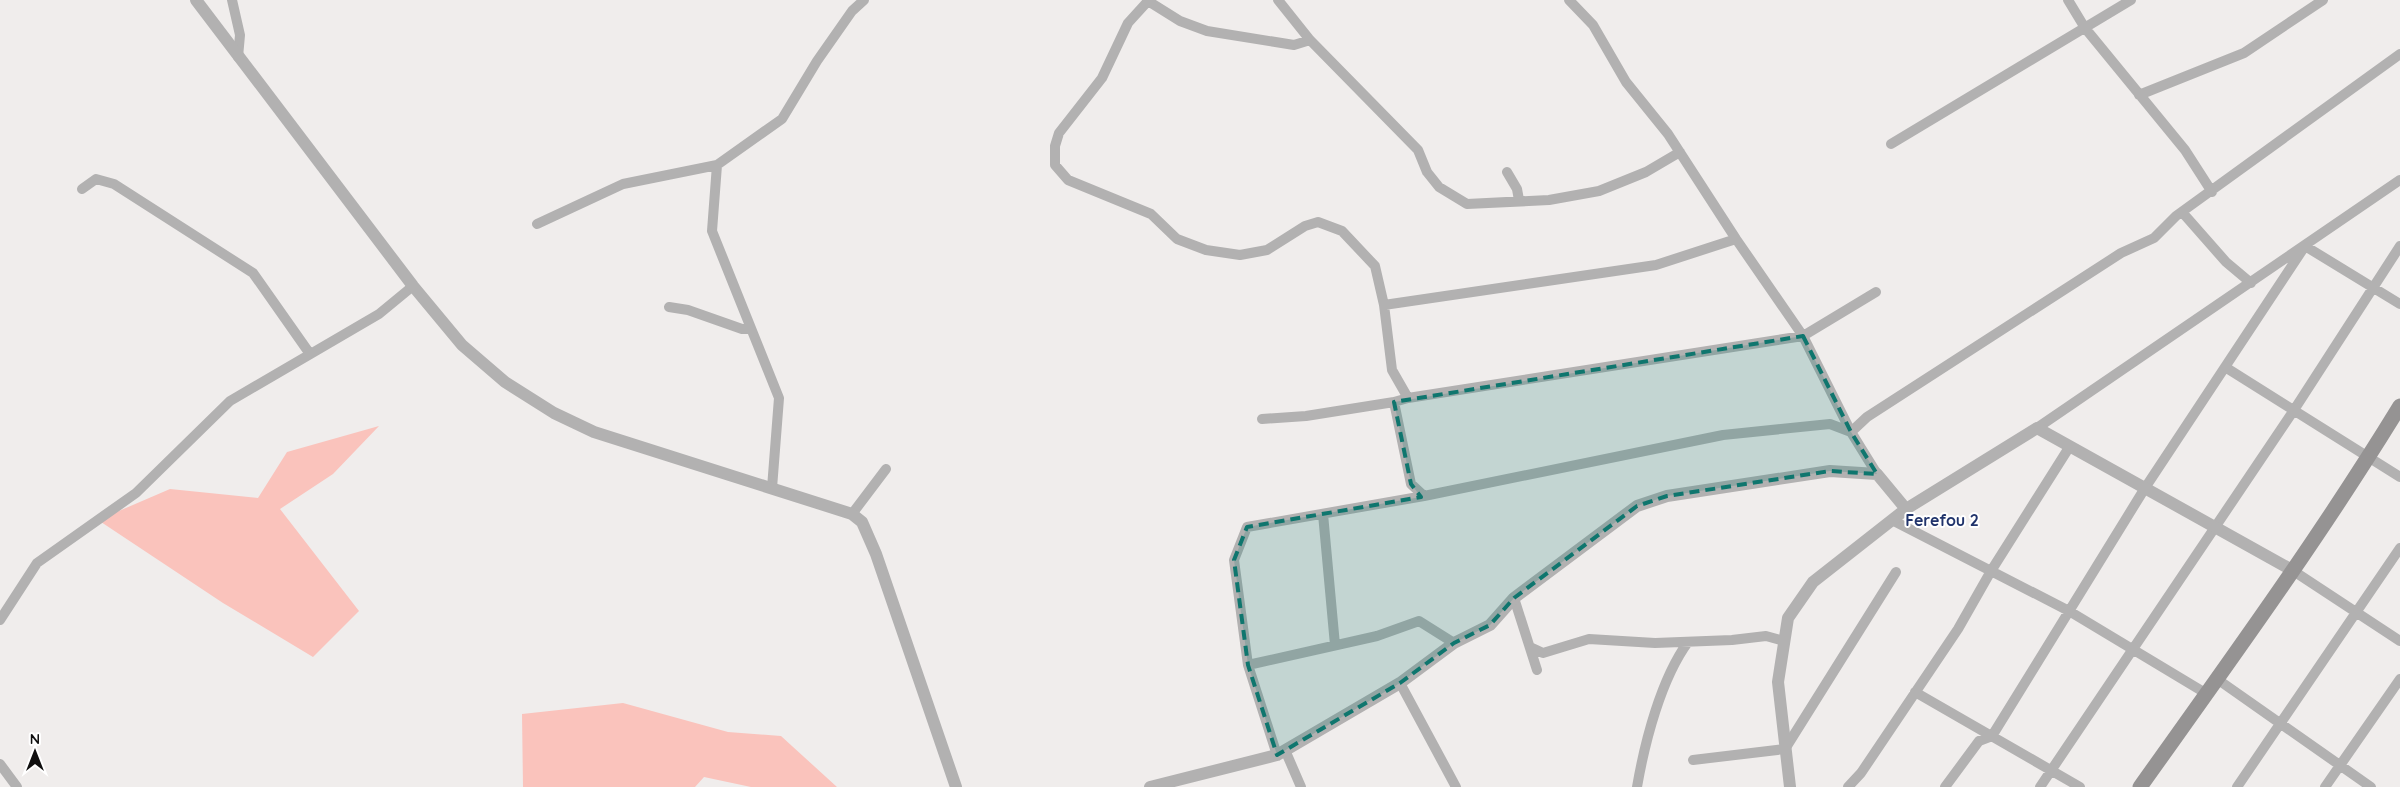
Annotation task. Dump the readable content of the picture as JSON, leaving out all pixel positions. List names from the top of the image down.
{
  "districts": ["Ferefou 2"],
  "north": "top"
}
